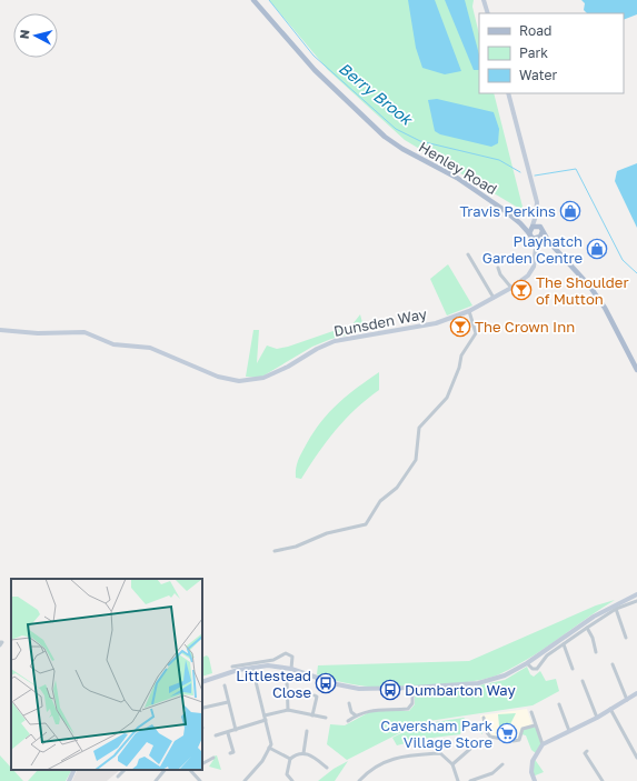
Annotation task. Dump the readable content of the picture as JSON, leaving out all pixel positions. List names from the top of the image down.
{
  "streets": {
    "main road": ["Henley Road"],
    "street": ["Dunsden Way"]
  },
  "water": ["Berry Brook"],
  "places": {
    "shop": ["Travis Perkins", "Playhatch Garden Centre"],
    "bar": ["The Shoulder of Mutton", "The Crown Inn"],
    "bus stop": ["Littlestead Close", "Dumbarton Way"],
    "supermarket": ["Caversham Park Village Store"]
  },
  "legend": ["Road", "Park", "Water"],
  "north": "left"
}
